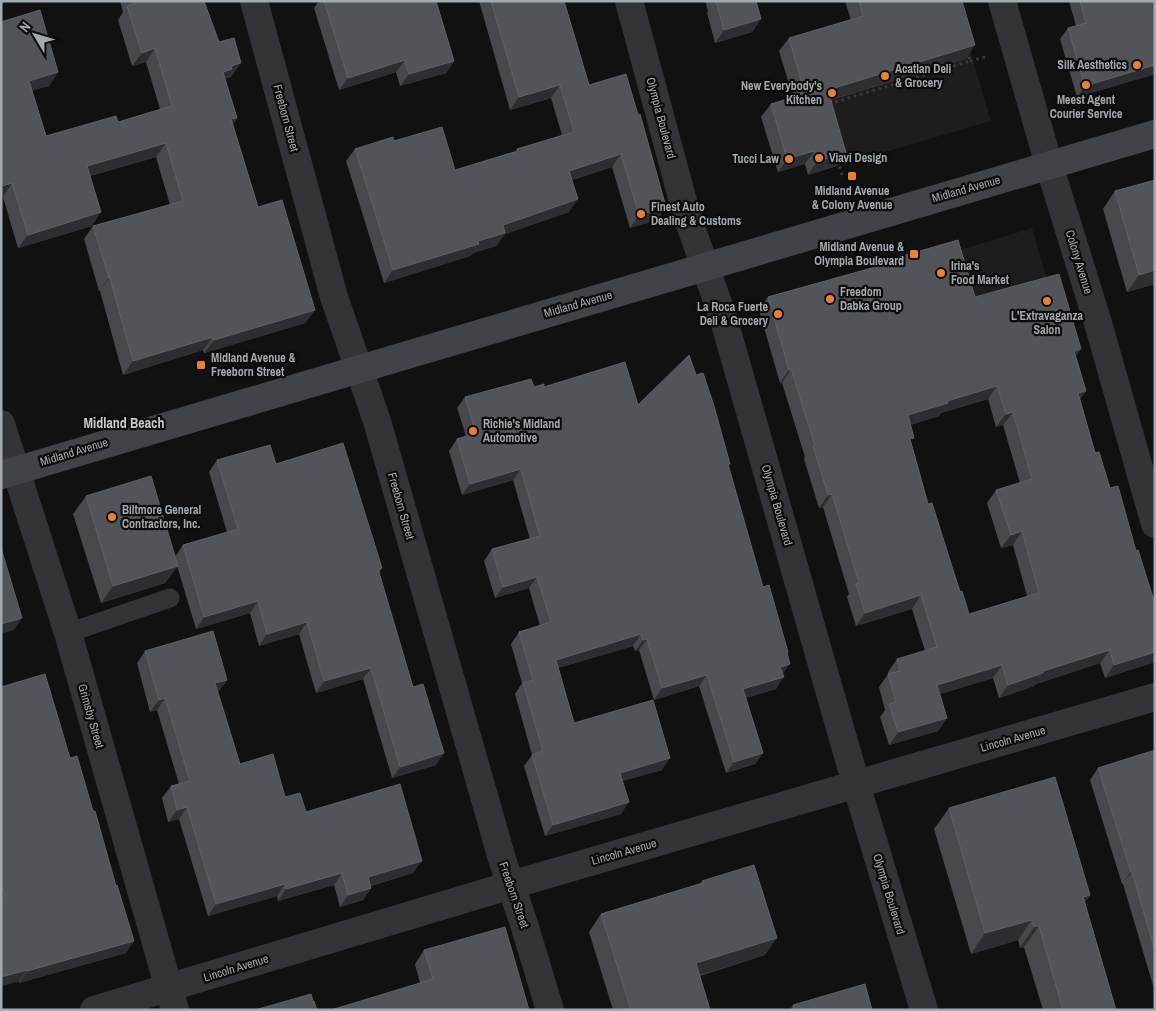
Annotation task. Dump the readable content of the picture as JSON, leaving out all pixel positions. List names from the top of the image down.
{
  "streets": {
    "main road": ["Midland Avenue"],
    "street": [
      "Freeborn Street",
      "Olympia Boulevard",
      "Colony Avenue",
      "Grimsby Street",
      "Lincoln Avenue"
    ]
  },
  "crossings": [
    ["Freeborn Street", "Midland Avenue"],
    ["Freeborn Street", "Lincoln Avenue"],
    ["Olympia Boulevard", "Midland Avenue"],
    ["Olympia Boulevard", "Lincoln Avenue"],
    ["Midland Avenue", "Colony Avenue"],
    ["Midland Avenue", "Grimsby Street"],
    ["Grimsby Street", "Lincoln Avenue"]
  ],
  "districts": ["Midland Beach"],
  "places": {
    "other": [
      "Silk Aesthetics",
      "Acatlan Deli & Grocery",
      "Meest Agent Courier Service",
      "New Everybody's Kitchen",
      "Viavi Design",
      "Tucci Law",
      "Finest Auto Dealing & Customs",
      "Irina's Food Market",
      "Freedom Dabka Group",
      "L'Extravaganza Salon",
      "La Roca Fuerte Deli & Grocery",
      "Richie's Midland Automotive",
      "Biltmore General Contractors, Inc."
    ],
    "transit": ["Midland Avenue & Colony Avenue", "Midland Avenue & Olympia Boulevard", "Midland Avenue & Freeborn Street"]
  },
  "north": "top left"
}
